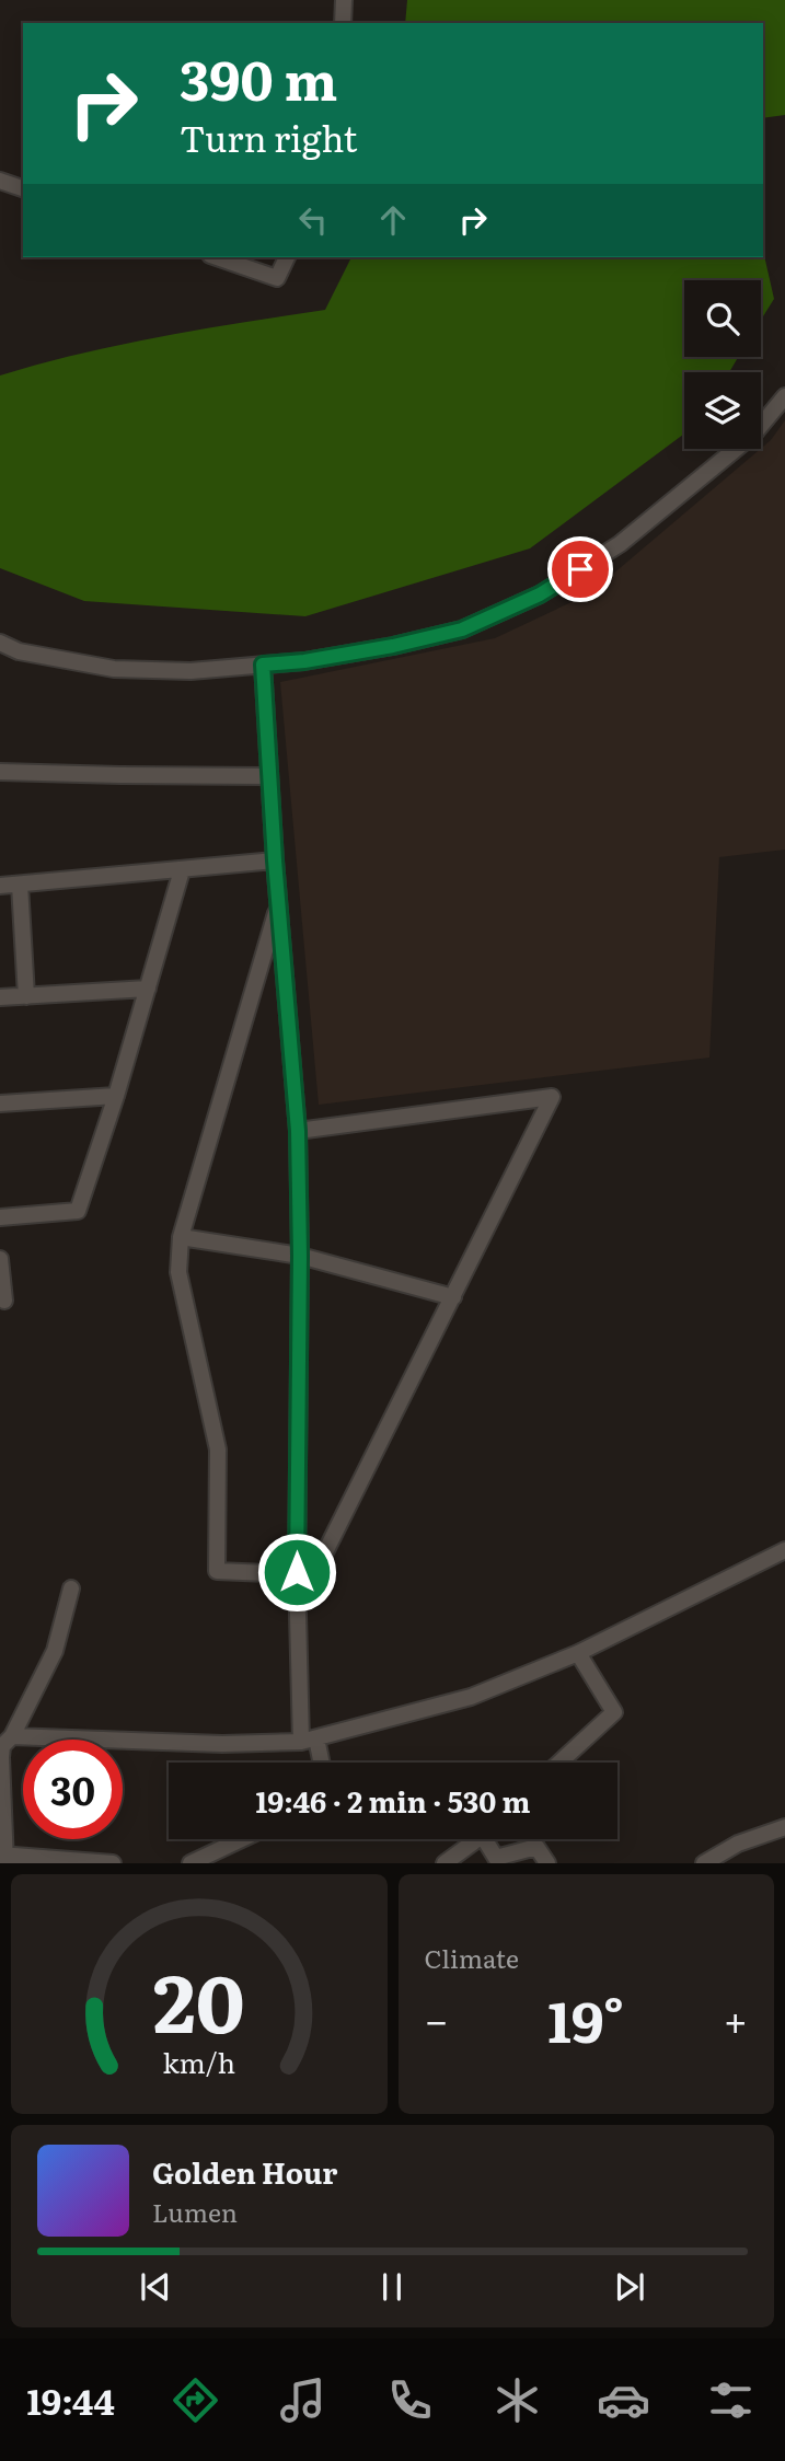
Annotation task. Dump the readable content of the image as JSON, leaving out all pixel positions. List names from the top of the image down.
{
  "page": {
    "turn": ["390 m", "Turn right"],
    "limit": "30",
    "trip": "19:46 · 2 min · 530 m",
    "tile": "Climate",
    "heat": ["−", "19°", "+"],
    "song": ["Golden Hour", "Lumen"],
    "tabs": "19:44",
    "gauge": ["20", "km/h"]
  }
}
